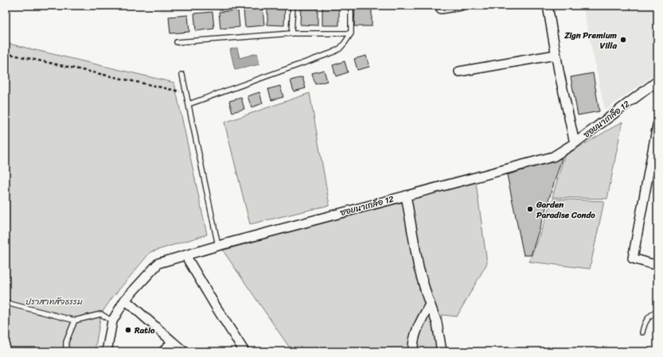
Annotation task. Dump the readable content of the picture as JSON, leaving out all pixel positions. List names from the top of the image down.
{
  "streets": {
    "street": ["ซอยนาเกลือ 12"]
  },
  "parks": ["ปราสาทสัจธรรม"],
  "places": ["Zign Premium Villa", "Garden Paradise Condo", "Ratio"]
}
